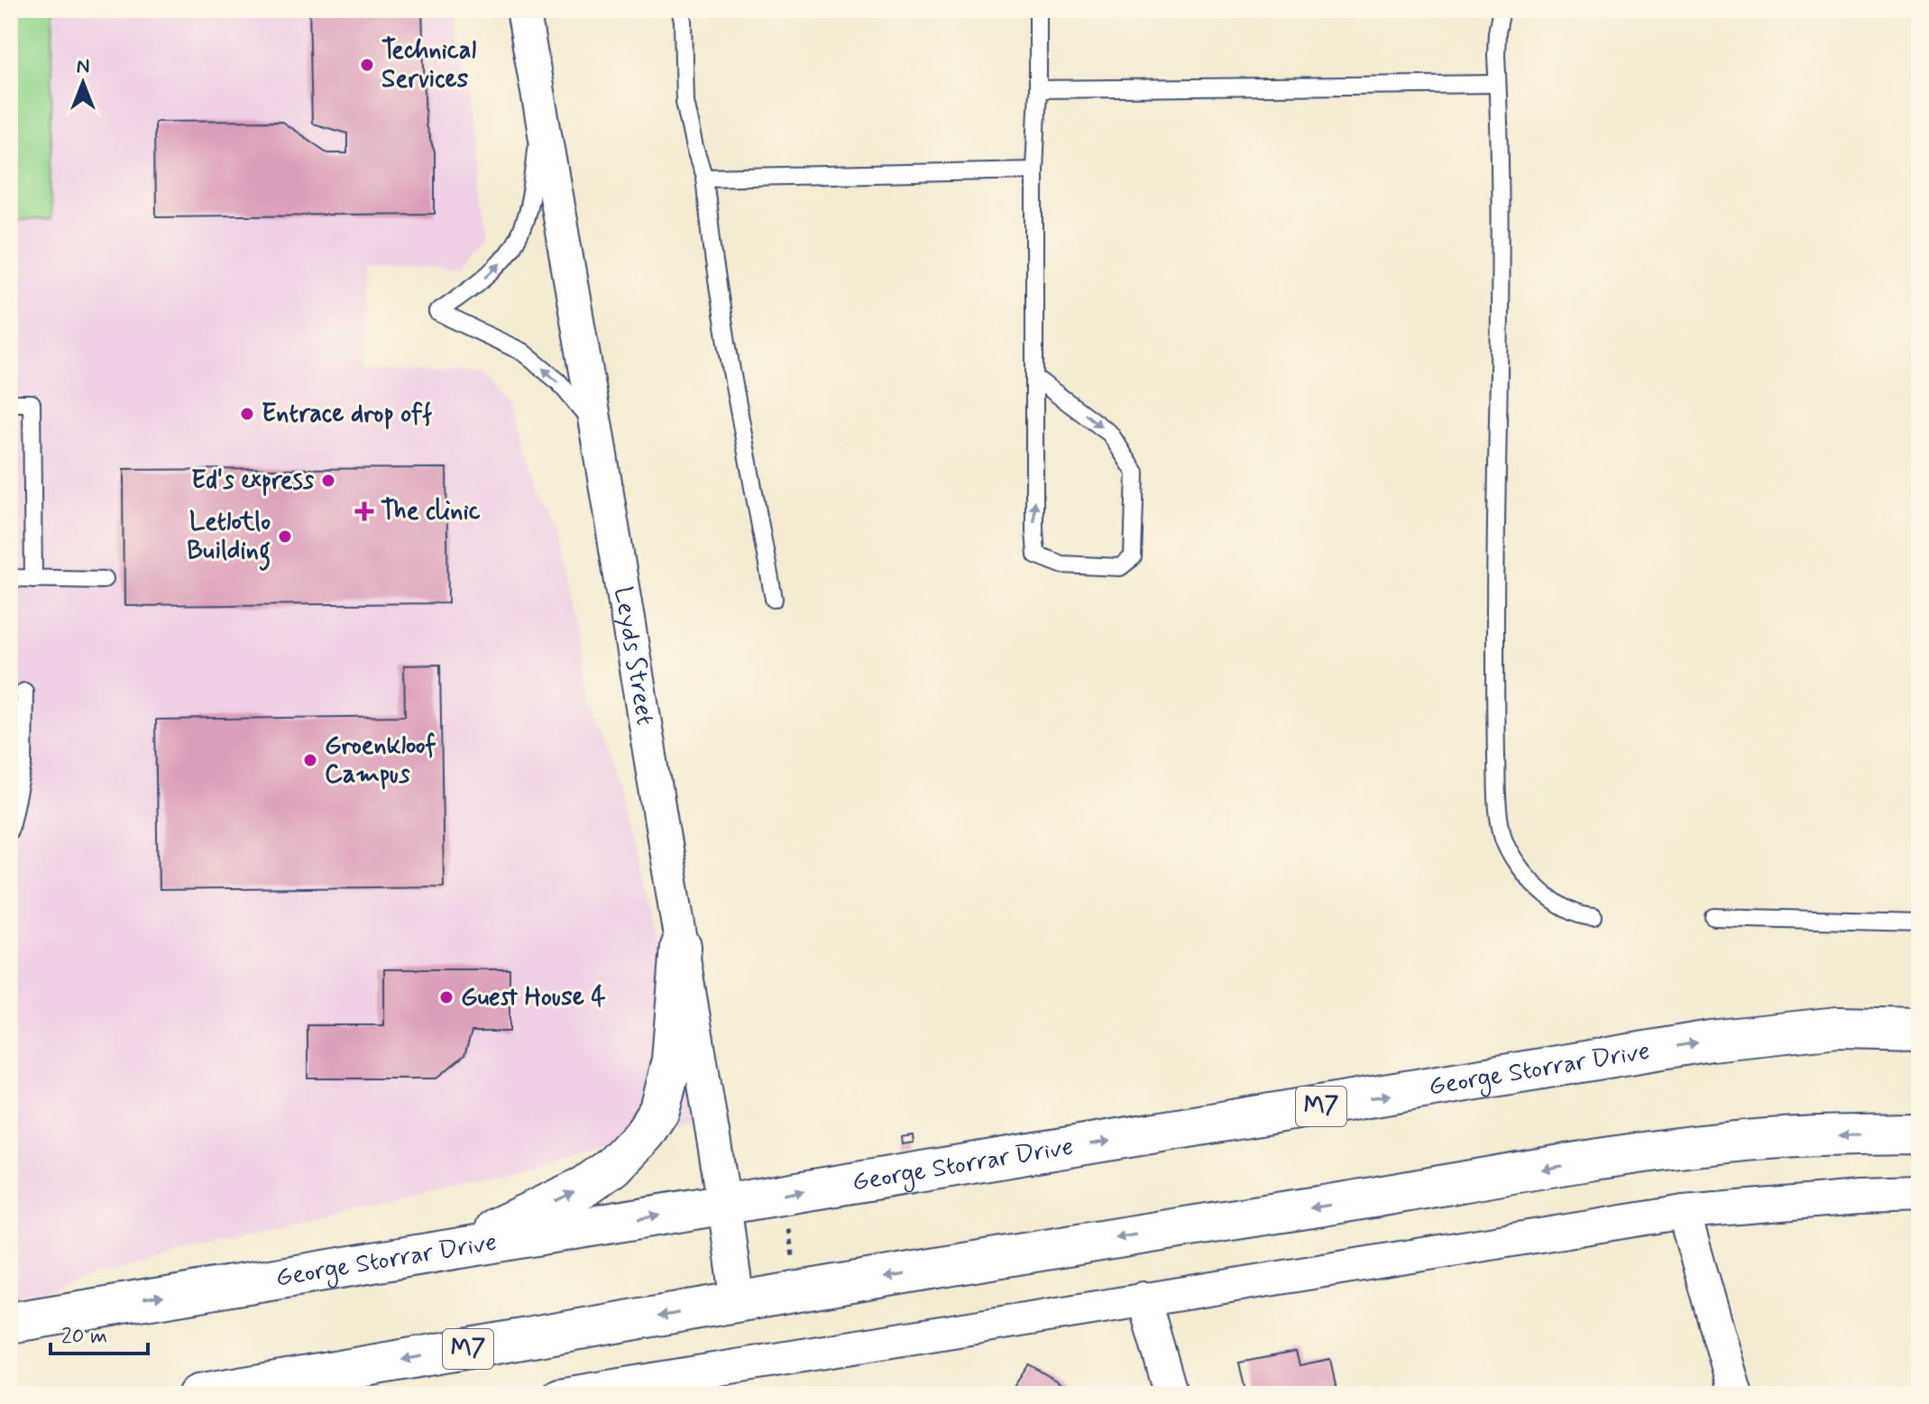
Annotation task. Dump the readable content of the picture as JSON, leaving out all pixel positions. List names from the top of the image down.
{
  "streets": {
    "main road": ["George Storrar Drive", "M7"],
    "street": ["Leyds Street"]
  },
  "crossings": [
    ["Leyds Street", "George Storrar Drive"],
    ["Leyds Street", "M7"]
  ],
  "places": {
    "other": [
      "Technical Services",
      "Entrace drop off",
      "Ed's express",
      "Letlotlo Building",
      "Groenkloof Campus",
      "Guest House 4"
    ],
    "health": ["The clinic"]
  },
  "scale_bar": "20 m",
  "north": "top"
}
